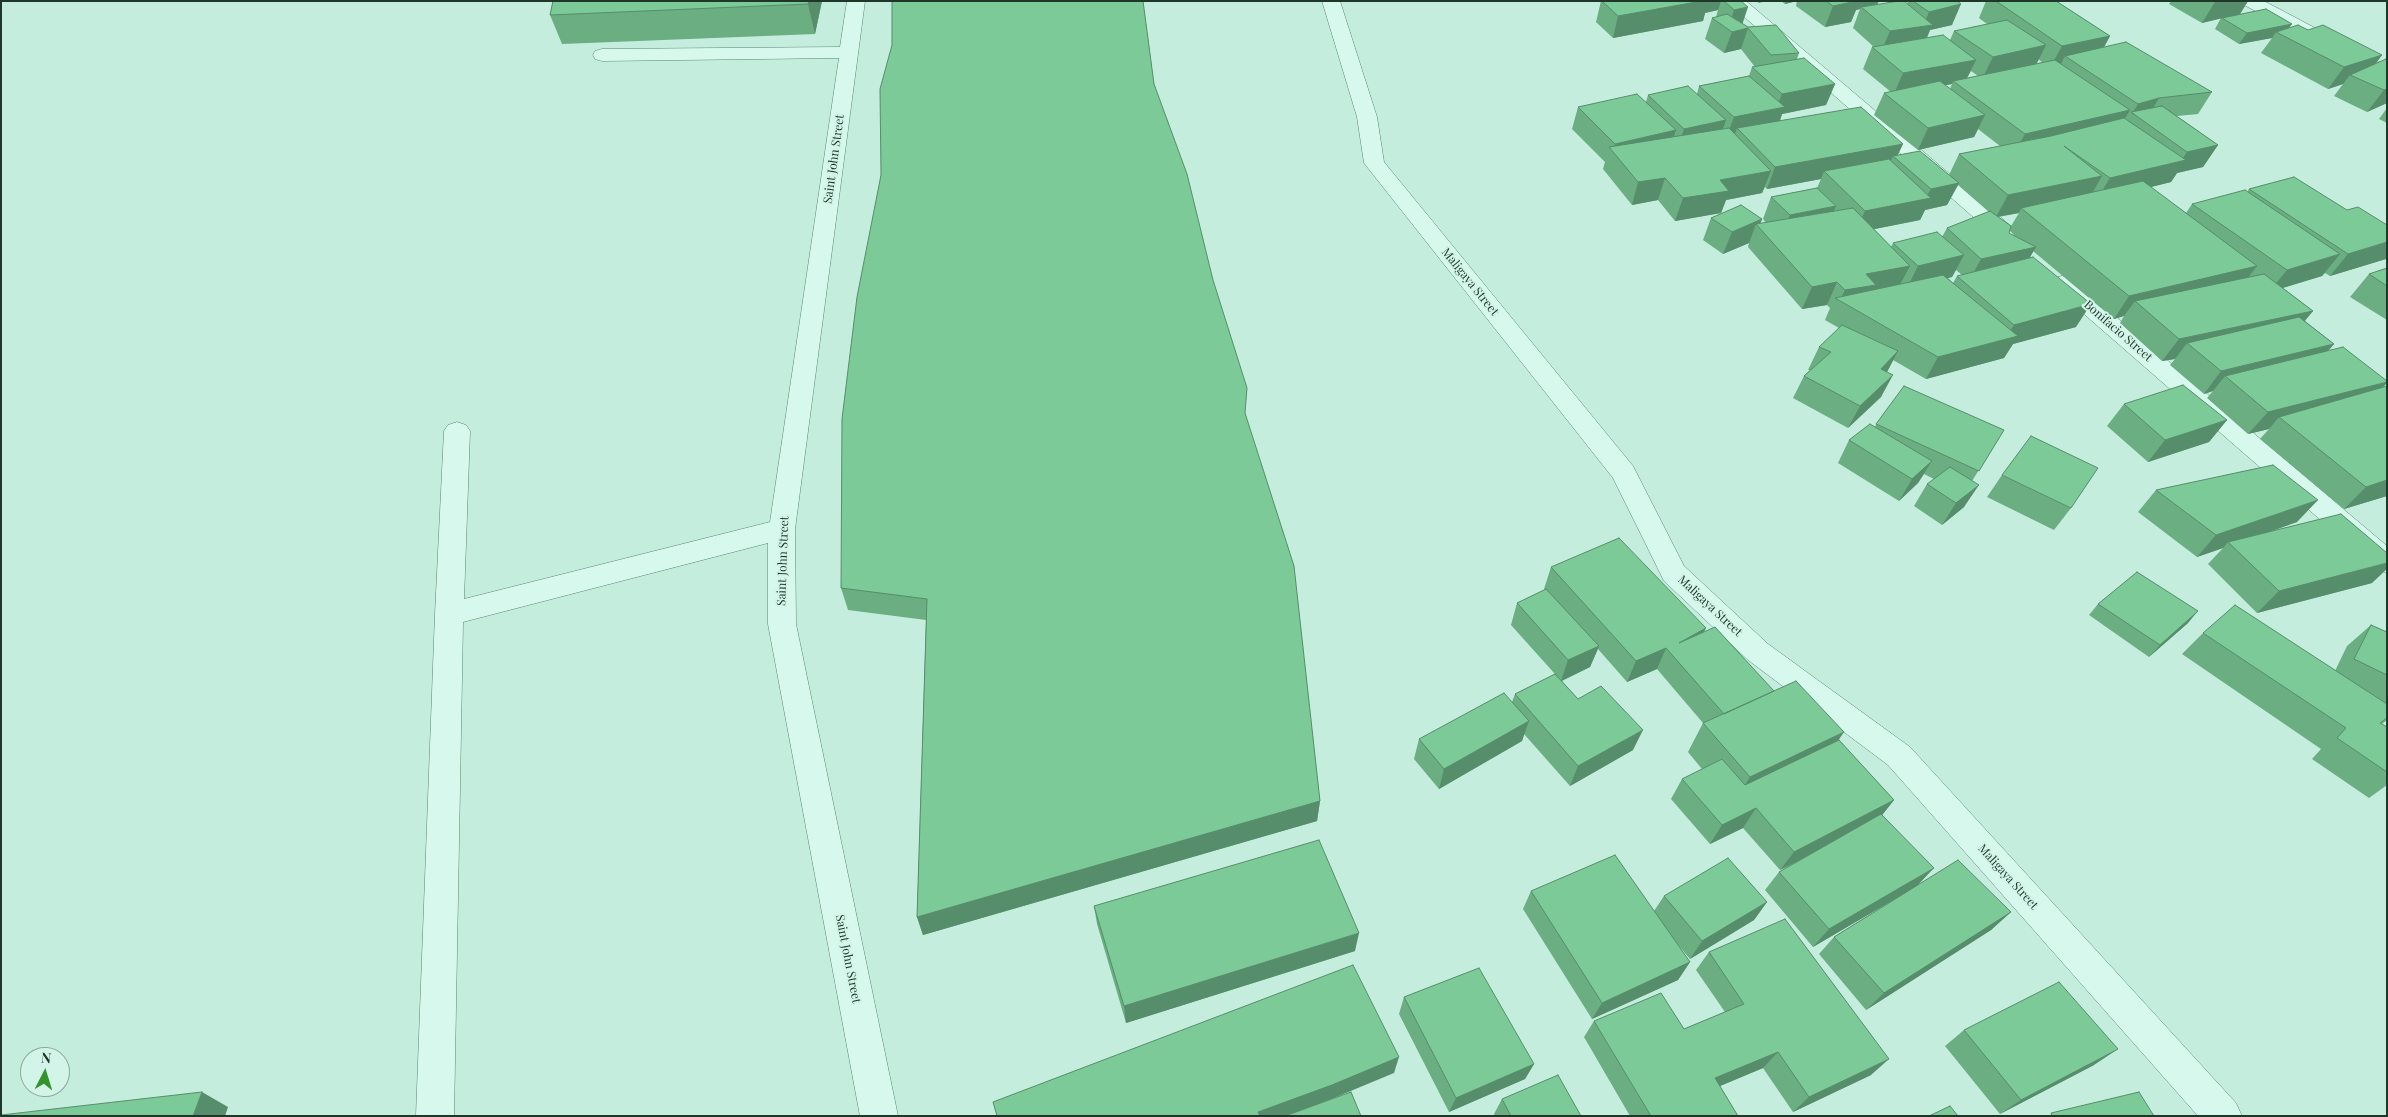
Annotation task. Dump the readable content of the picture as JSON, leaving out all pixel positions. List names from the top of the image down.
{
  "streets": {
    "street": ["Saint John Street", "Maligaya Street", "Bonifacio Street"]
  },
  "north": "top"
}
